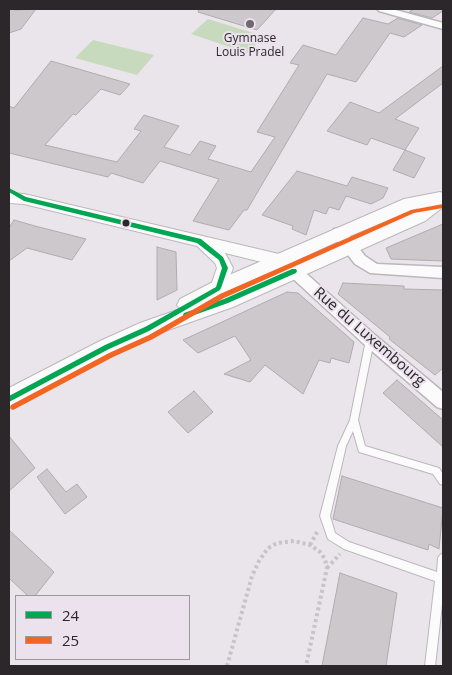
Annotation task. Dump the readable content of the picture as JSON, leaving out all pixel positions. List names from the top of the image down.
{
  "streets": {
    "street": ["Rue du Luxembourg"]
  },
  "places": ["Gymnase Louis Pradel"],
  "lines": ["transit line 24", "transit line 25"],
  "legend": ["24", "25"]
}
